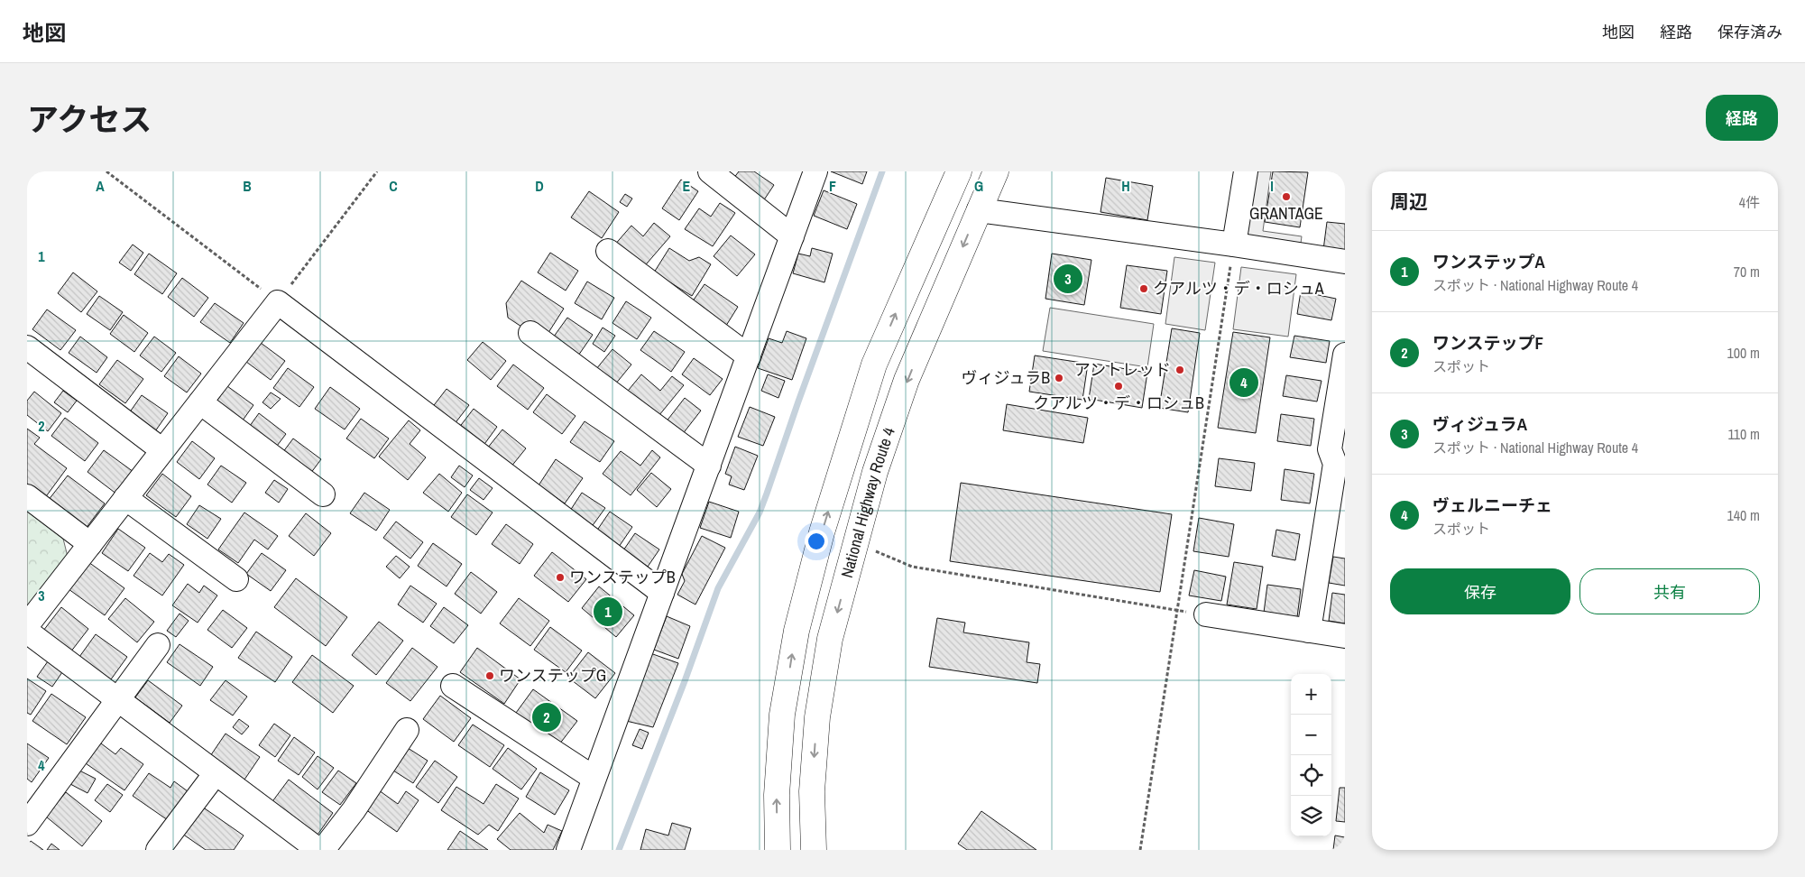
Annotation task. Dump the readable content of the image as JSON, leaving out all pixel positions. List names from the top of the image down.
{
  "streets": {
    "highway": ["National Highway Route 4"]
  },
  "places": [
    "GRANTAGE",
    "クアルツ・デ・ロシュA",
    "アントレッド",
    "ヴィジュラB",
    "クアルツ・デ・ロシュB",
    "ワンステップB",
    "ワンステップG"
  ],
  "page": {
    "header": "地図",
    "nav": ["地図", "経路", "保存済み"],
    "title": "アクセス",
    "buttons": [
      "経路",
      ["保存", "共有"]
    ],
    "heading": ["周辺", "4件"],
    "list": [
      {
        "mark": "1",
        "name": "ワンステップA",
        "note": "スポット · National Highway Route 4",
        "value": "70 m"
      },
      {
        "mark": "2",
        "name": "ワンステップF",
        "note": "スポット",
        "value": "100 m"
      },
      {
        "mark": "3",
        "name": "ヴィジュラA",
        "note": "スポット · National Highway Route 4",
        "value": "110 m"
      },
      {
        "mark": "4",
        "name": "ヴェルニーチェ",
        "note": "スポット",
        "value": "140 m"
      }
    ],
    "pins": [
      "3",
      "4",
      "1",
      "2"
    ],
    "map_buttons": ["+", "−"]
  },
  "grid": {
    "columns": [
      "A",
      "B",
      "C",
      "D",
      "E",
      "F",
      "G",
      "H",
      "I"
    ],
    "rows": [
      "1",
      "2",
      "3",
      "4"
    ]
  }
}
